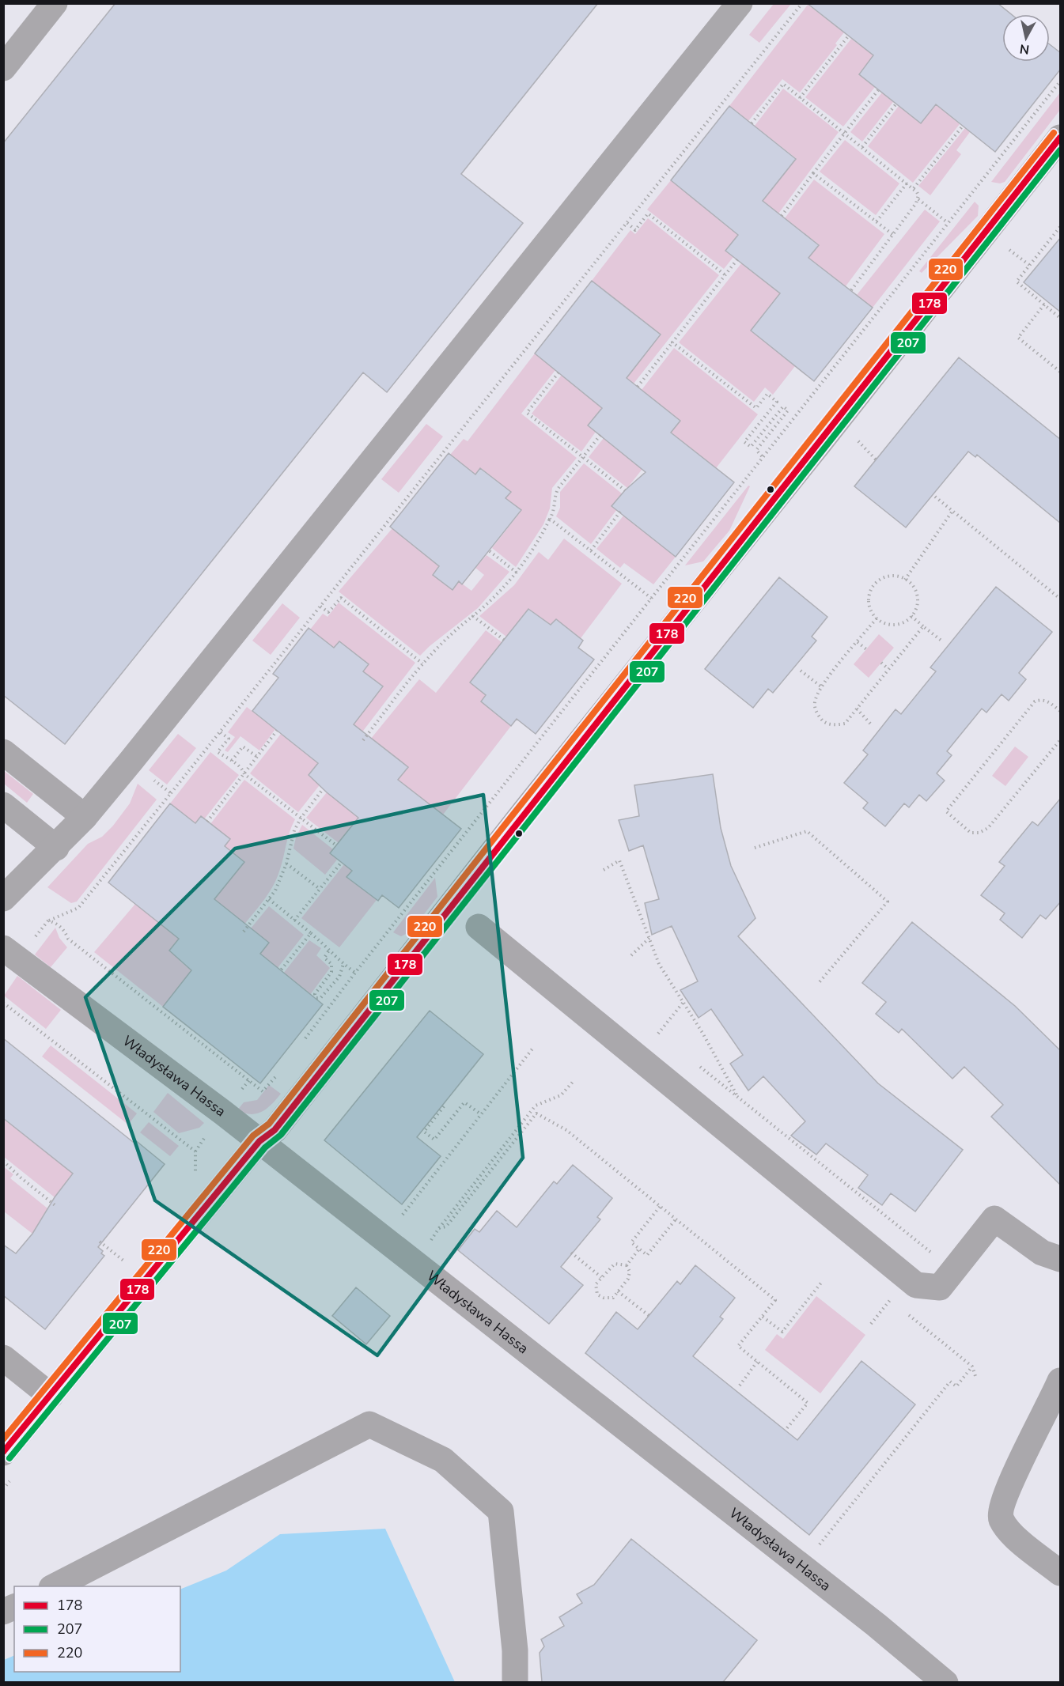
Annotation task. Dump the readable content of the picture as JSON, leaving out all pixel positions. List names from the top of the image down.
{
  "streets": {
    "street": ["Władysława Hassa"]
  },
  "lines": ["transit line 220", "transit line 178", "transit line 207"],
  "legend": ["178", "207", "220"],
  "north": "bottom"
}
